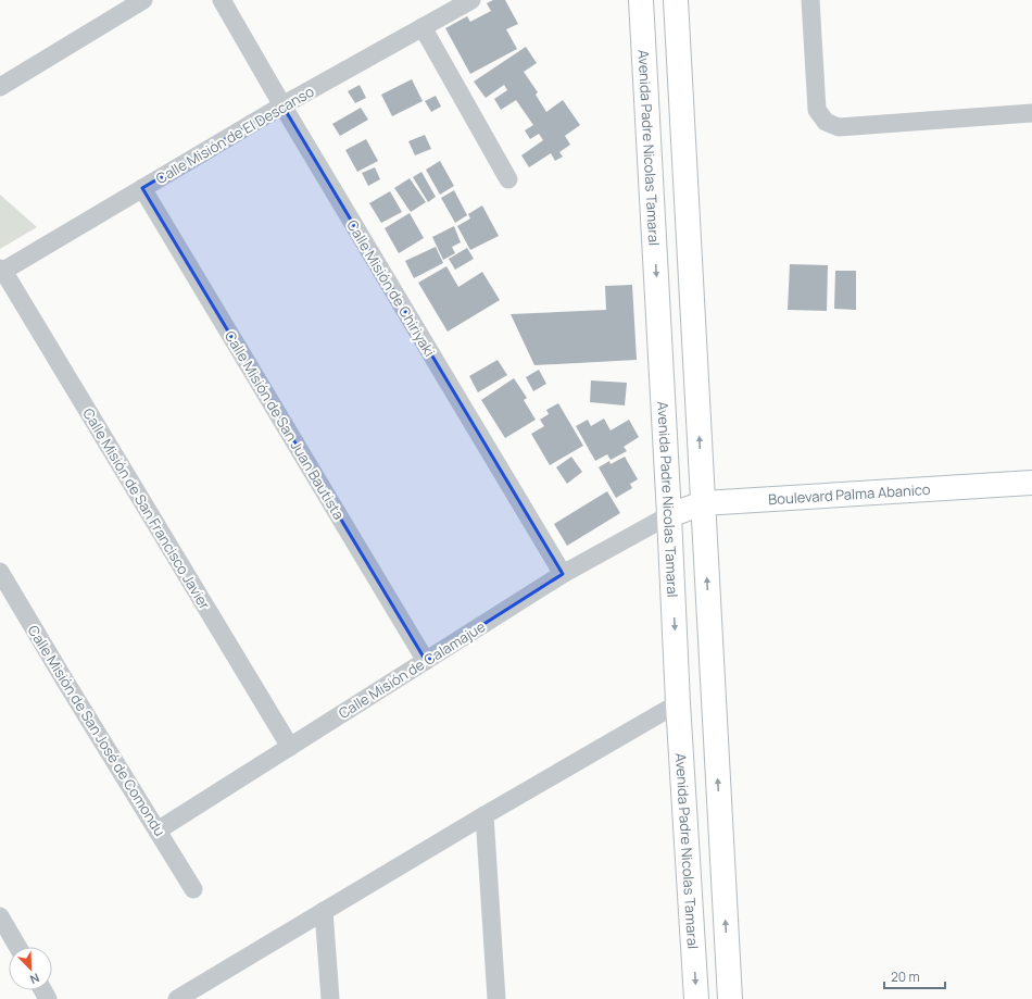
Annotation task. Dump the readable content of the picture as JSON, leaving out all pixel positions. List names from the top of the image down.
{
  "streets": {
    "street": [
      "Calle Misión de El Descanso",
      "Avenida Padre Nicolas Tamaral",
      "Calle Misión de Chiriyaki",
      "Calle Misión de San Juan Bautista",
      "Boulevard Palma Abanico",
      "Calle Misión de San Francisco Javier",
      "Calle Misión de Calamajue",
      "Calle Misión de San José de Comondu"
    ]
  },
  "crossings": [
    ["Calle Misión de El Descanso", "Calle Misión de Chiriyaki"],
    ["Calle Misión de El Descanso", "Calle Misión de San Juan Bautista"],
    ["Calle Misión de El Descanso", "Calle Misión de San Francisco Javier"],
    ["Avenida Padre Nicolas Tamaral", "Boulevard Palma Abanico"],
    ["Avenida Padre Nicolas Tamaral", "Calle Misión de Calamajue"],
    ["Calle Misión de Chiriyaki", "Calle Misión de Calamajue"],
    ["Calle Misión de San Juan Bautista", "Calle Misión de Calamajue"],
    ["Boulevard Palma Abanico", "Calle Misión de Calamajue"],
    ["Calle Misión de San Francisco Javier", "Calle Misión de Calamajue"],
    ["Calle Misión de Calamajue", "Calle Misión de San José de Comondu"]
  ],
  "scale_bar": "20 m",
  "north": "bottom right"
}
